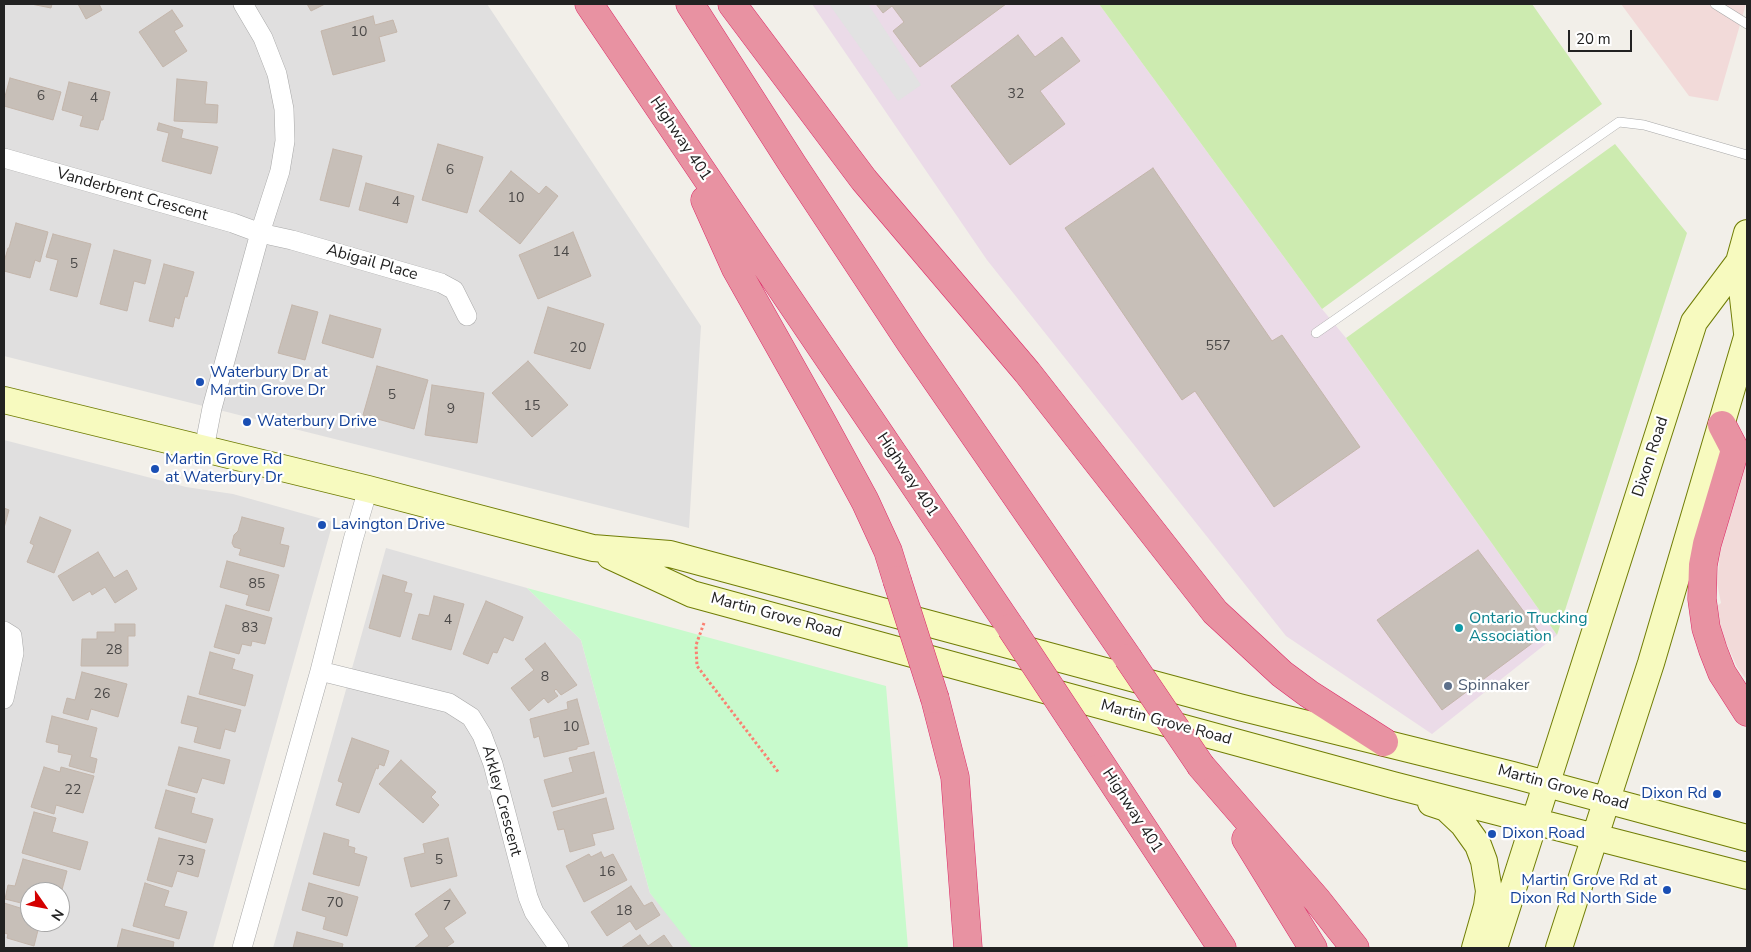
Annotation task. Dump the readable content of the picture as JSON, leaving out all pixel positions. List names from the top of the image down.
{
  "streets": {
    "highway": ["Highway 401"],
    "main road": ["Dixon Road", "Martin Grove Road"],
    "street": ["Vanderbrent Crescent", "Abigail Place", "Arkley Crescent"]
  },
  "crossings": [
    ["Vanderbrent Crescent", "Abigail Place"],
    ["Dixon Road", "Martin Grove Road"]
  ],
  "places": [
    "Waterbury Dr at Martin Grove Dr",
    "Waterbury Drive",
    "Martin Grove Rd at Waterbury Dr",
    "Lavington Drive",
    "Ontario Trucking Association",
    "Spinnaker",
    "Dixon Rd",
    "Dixon Road",
    "Martin Grove Rd at Dixon Rd North Side"
  ],
  "house_numbers": [
    "10",
    "32",
    "6",
    "4",
    "6",
    "10",
    "4",
    "14",
    "5",
    "557",
    "20",
    "5",
    "15",
    "9",
    "85",
    "4",
    "83",
    "28",
    "8",
    "26",
    "10",
    "22",
    "5",
    "73",
    "16",
    "70",
    "7",
    "18"
  ],
  "scale_bar": "20 m",
  "north": "bottom right"
}
